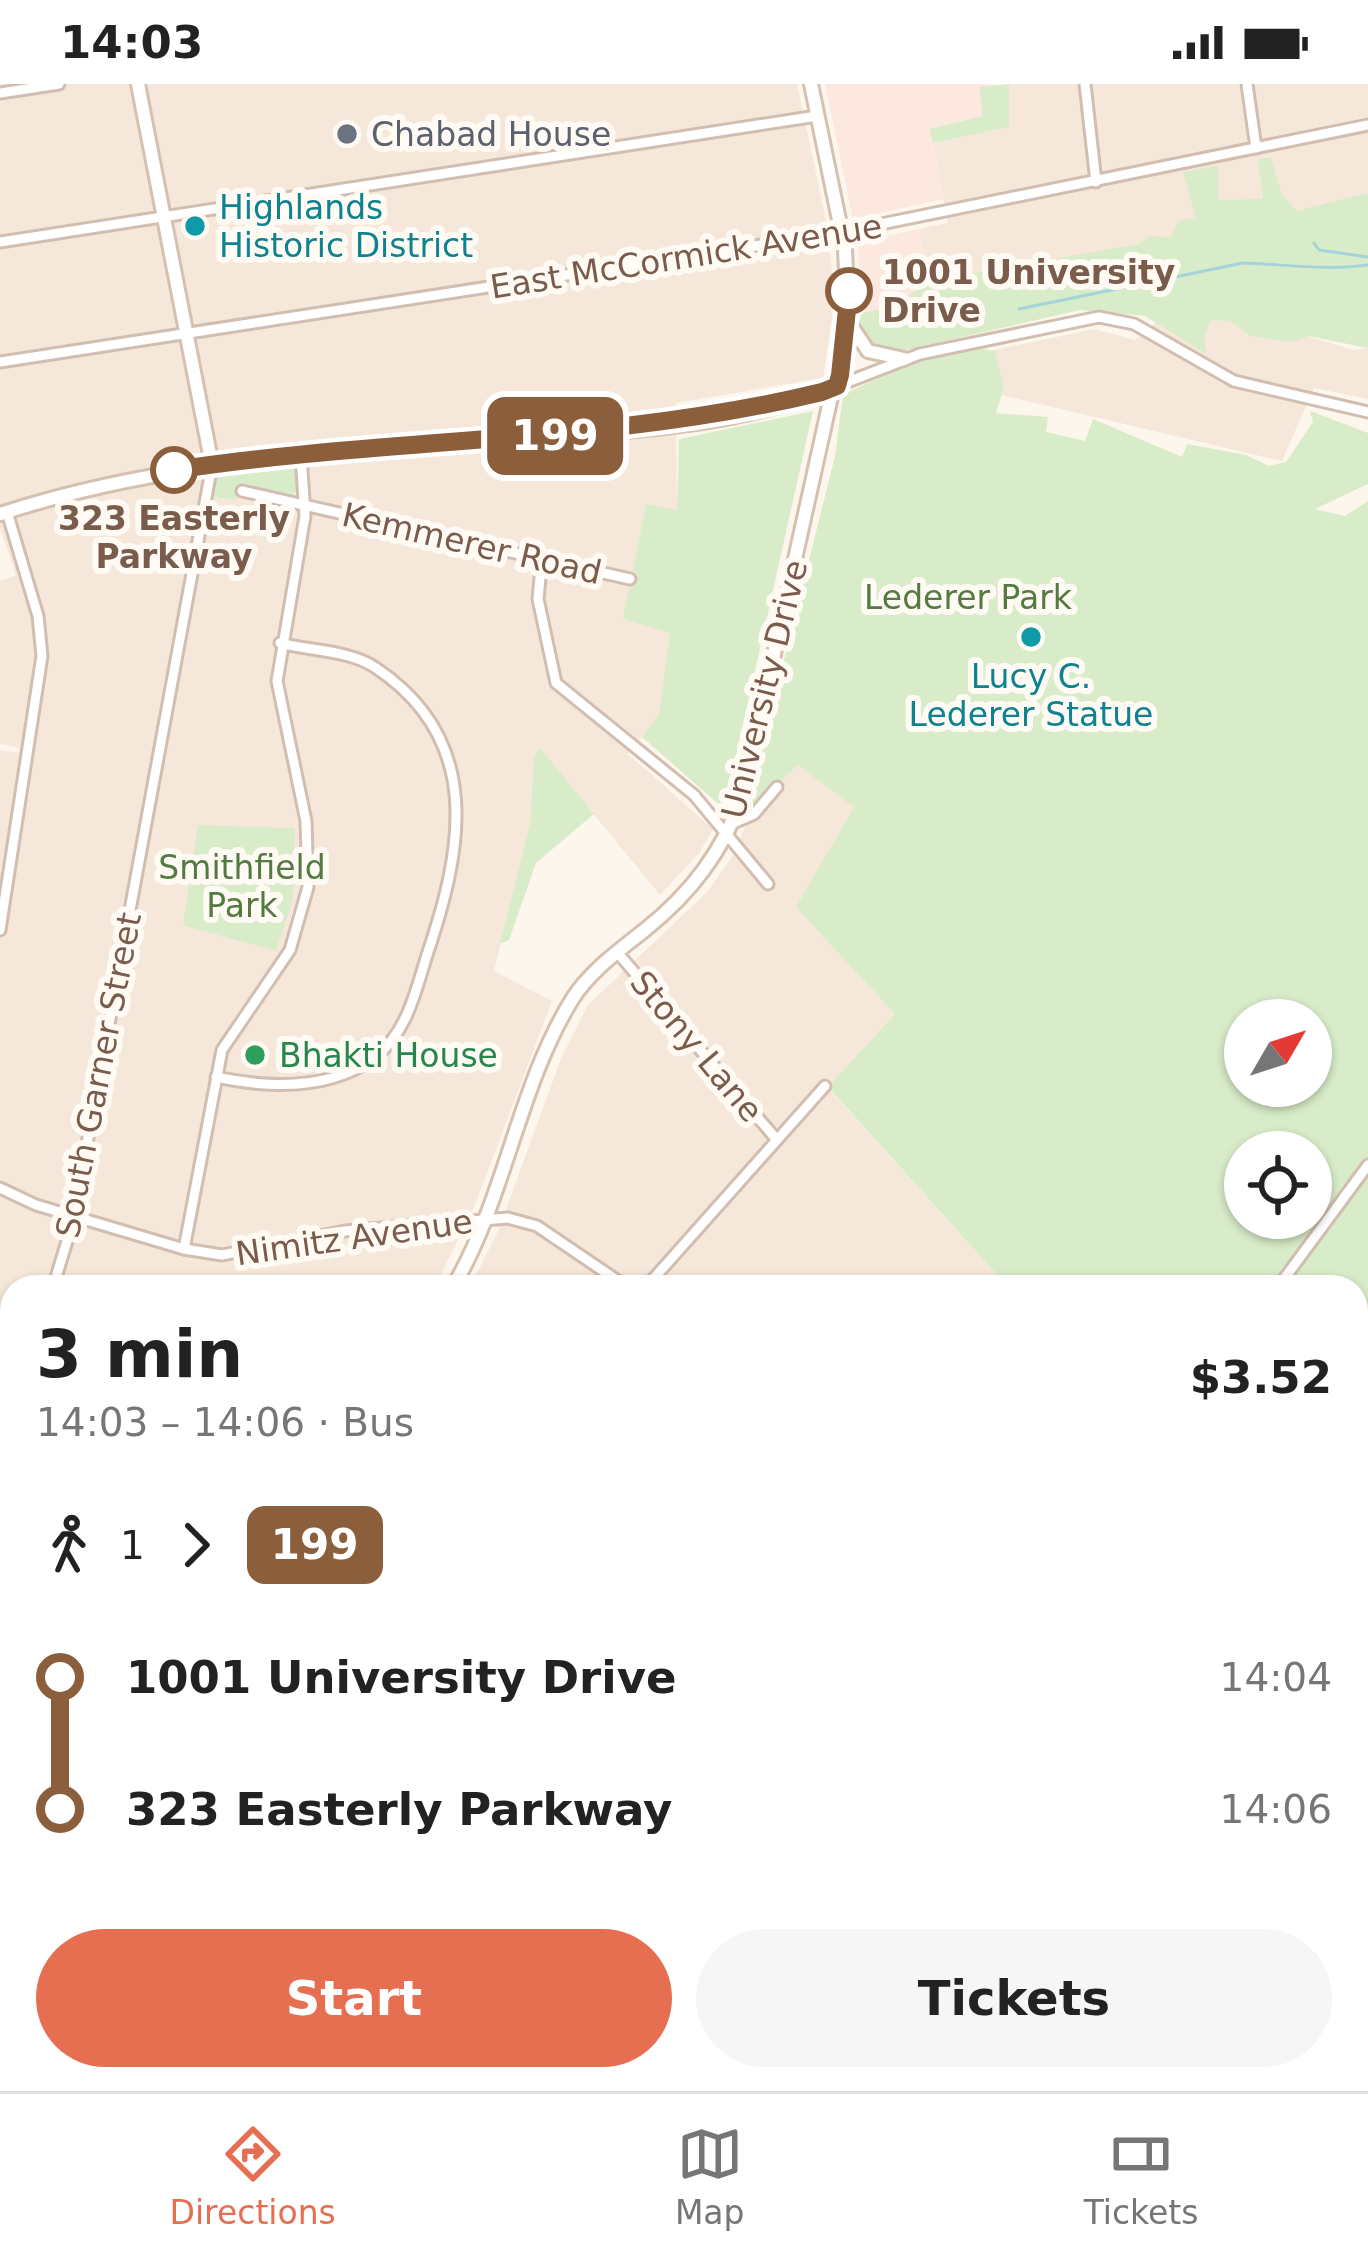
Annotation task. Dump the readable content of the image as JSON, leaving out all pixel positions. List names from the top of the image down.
{
  "streets": {
    "main road": ["University Drive", "South Garner Street"],
    "street": [
      "East McCormick Avenue",
      "Kemmerer Road",
      "Stony Lane",
      "Nimitz Avenue"
    ]
  },
  "crossings": [
    ["East McCormick Avenue", "University Drive"],
    ["East McCormick Avenue", "South Garner Street"],
    ["University Drive", "Stony Lane"],
    ["University Drive", "Nimitz Avenue"],
    ["South Garner Street", "Nimitz Avenue"]
  ],
  "parks": ["Lederer Park", "Smithfield Park"],
  "places": [
    "Chabad House",
    "Highlands Historic District",
    "1001 University Drive",
    "323 Easterly Parkway",
    "Lucy C. Lederer Statue",
    "Bhakti House"
  ],
  "lines": ["bus line 199"],
  "north": "top right",
  "page": {
    "status": "14:03",
    "on_map": "199",
    "heading": ["3 min", "14:03 – 14:06 · Bus", "$3.52"],
    "legs": ["1", "199"],
    "list": [
      {
        "name": "1001 University Drive",
        "value": "14:04"
      },
      {
        "name": "323 Easterly Parkway",
        "value": "14:06"
      }
    ],
    "buttons": ["Start", "Tickets"],
    "tabs": ["Directions", "Map", "Tickets"]
  }
}
